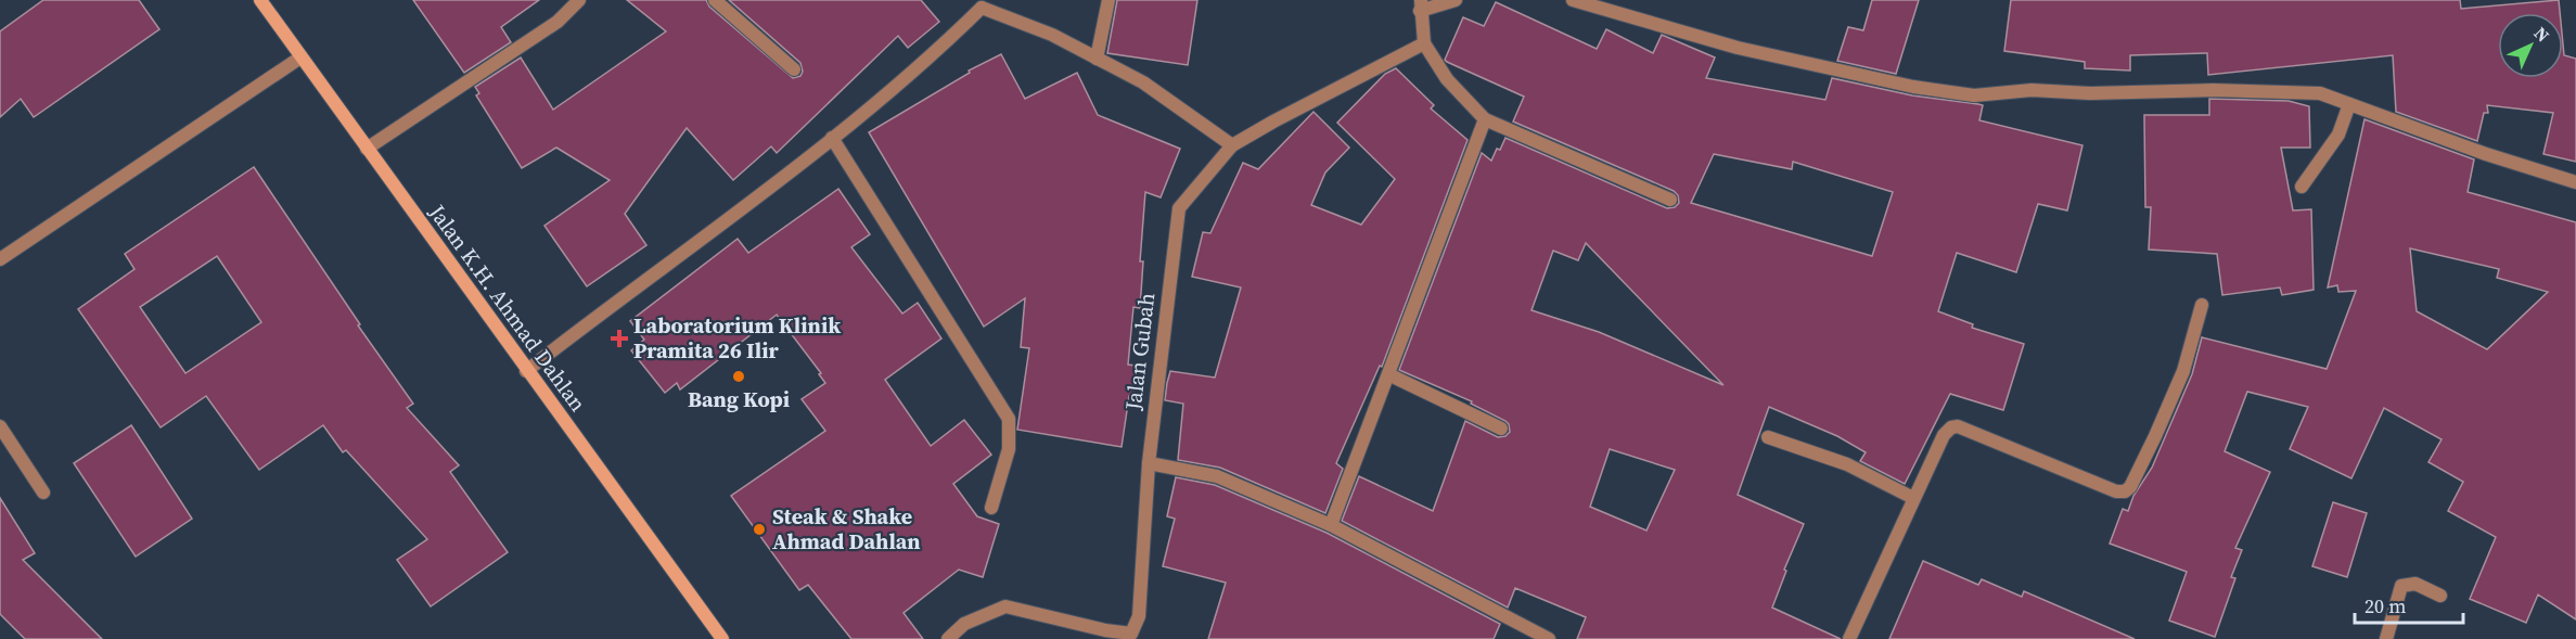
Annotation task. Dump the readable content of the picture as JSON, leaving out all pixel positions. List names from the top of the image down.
{
  "streets": {
    "main road": ["Jalan K.H. Ahmad Dahlan"],
    "street": ["Jalan Gubah"]
  },
  "places": {
    "health": ["Laboratorium Klinik Pramita 26 Ilir"],
    "other": ["Bang Kopi", "Steak & Shake Ahmad Dahlan"]
  },
  "scale_bar": "20 m",
  "north": "top right"
}
